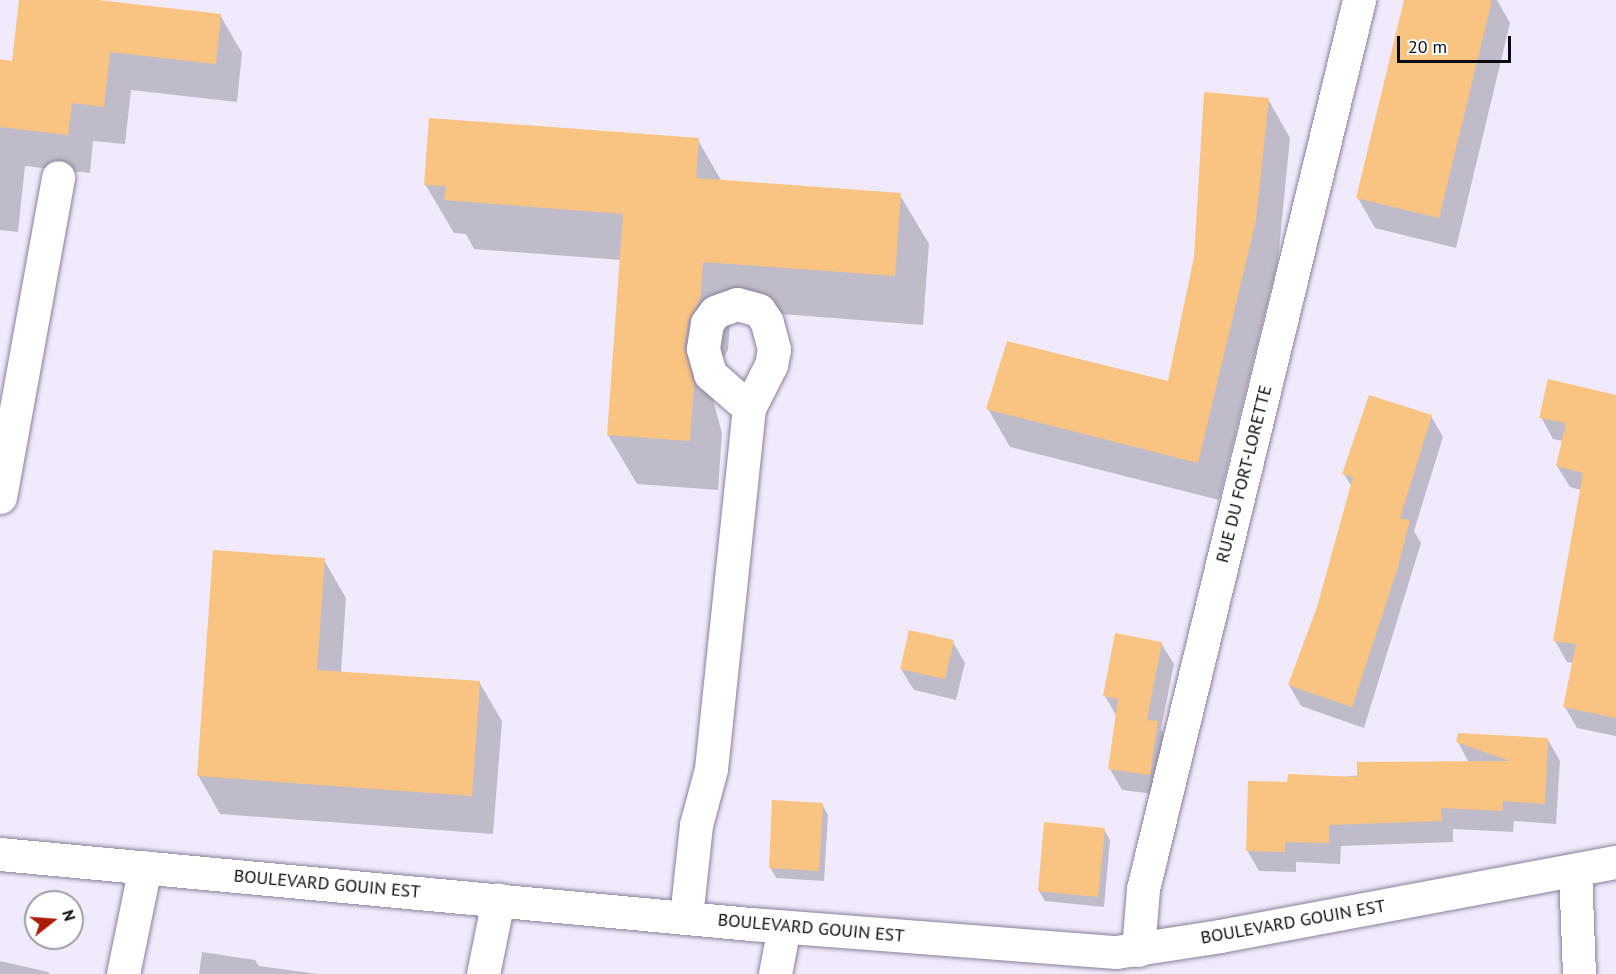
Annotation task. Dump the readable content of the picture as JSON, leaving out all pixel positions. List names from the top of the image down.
{
  "streets": {
    "street": ["RUE DU FORT-LORETTE", "BOULEVARD GOUIN EST"]
  },
  "crossings": [
    ["RUE DU FORT-LORETTE", "BOULEVARD GOUIN EST"]
  ],
  "scale_bar": "20 m",
  "north": "right"
}
